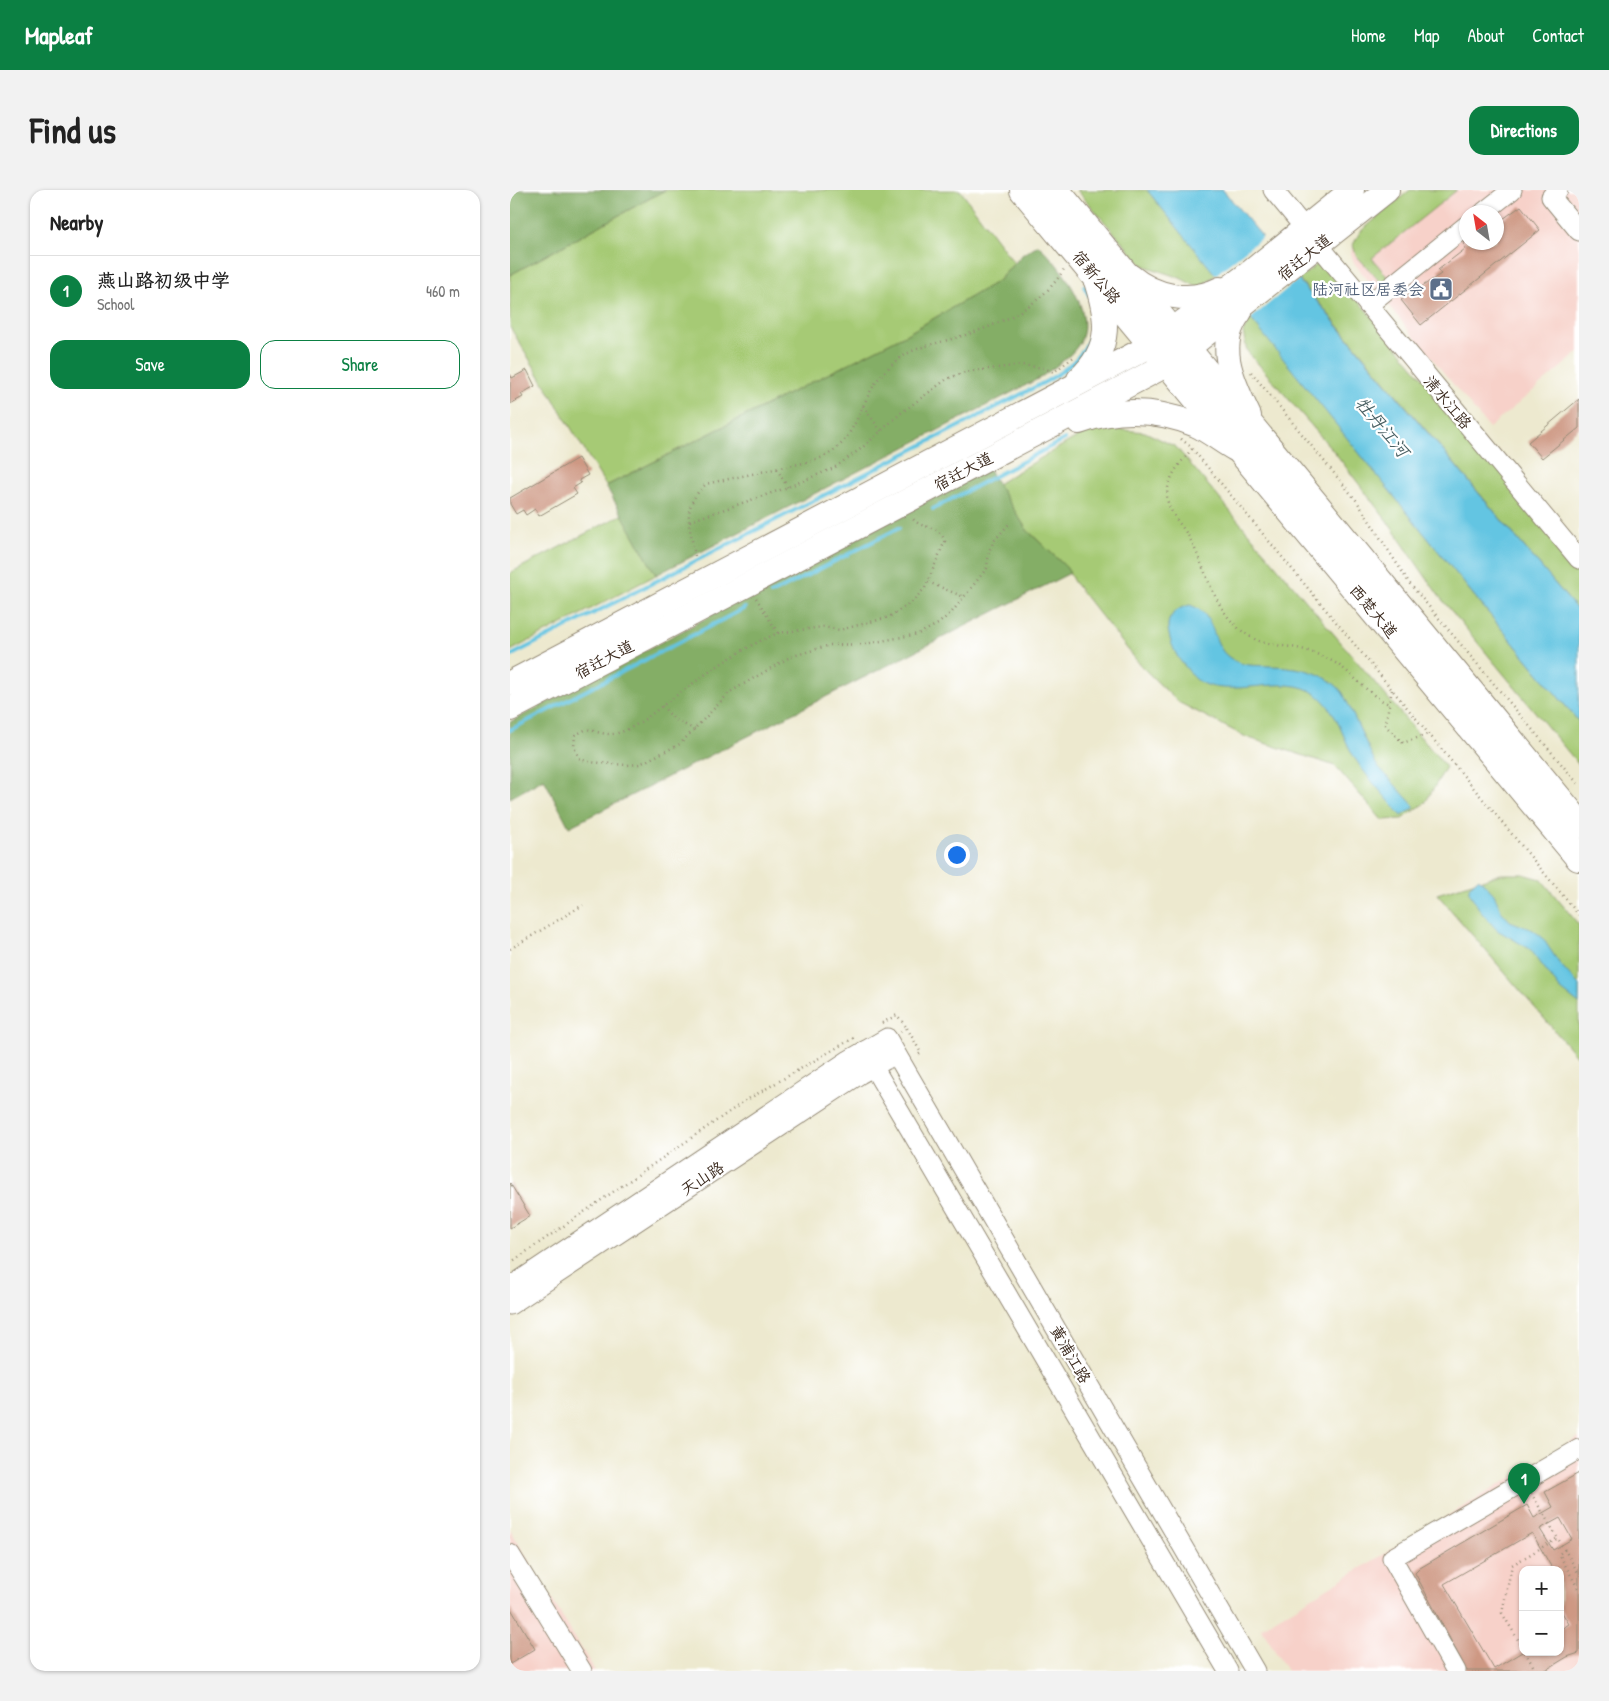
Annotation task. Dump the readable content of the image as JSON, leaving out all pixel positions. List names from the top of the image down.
{
  "streets": {
    "highway": ["宿新公路", "西楚大道"],
    "main road": ["宿迁大道"],
    "street": ["清水江路", "天山路", "黄浦江路"]
  },
  "crossings": [
    ["宿迁大道", "宿新公路"],
    ["宿迁大道", "清水江路"],
    ["宿迁大道", "西楚大道"],
    ["宿新公路", "西楚大道"],
    ["天山路", "黄浦江路"]
  ],
  "water": ["牡丹江河"],
  "places": {
    "public building": ["陆河社区居委会"]
  },
  "north": "top left",
  "page": {
    "header": "Mapleaf",
    "nav": [
      "Home",
      "Map",
      "About",
      "Contact"
    ],
    "buttons": [
      "Directions",
      ["Save", "Share"]
    ],
    "title": "Find us",
    "heading": "Nearby",
    "list": [
      {
        "mark": "1",
        "name": "燕山路初级中学",
        "note": "School",
        "value": "460 m"
      }
    ],
    "pins": "1",
    "map_buttons": ["+", "−"]
  }
}
